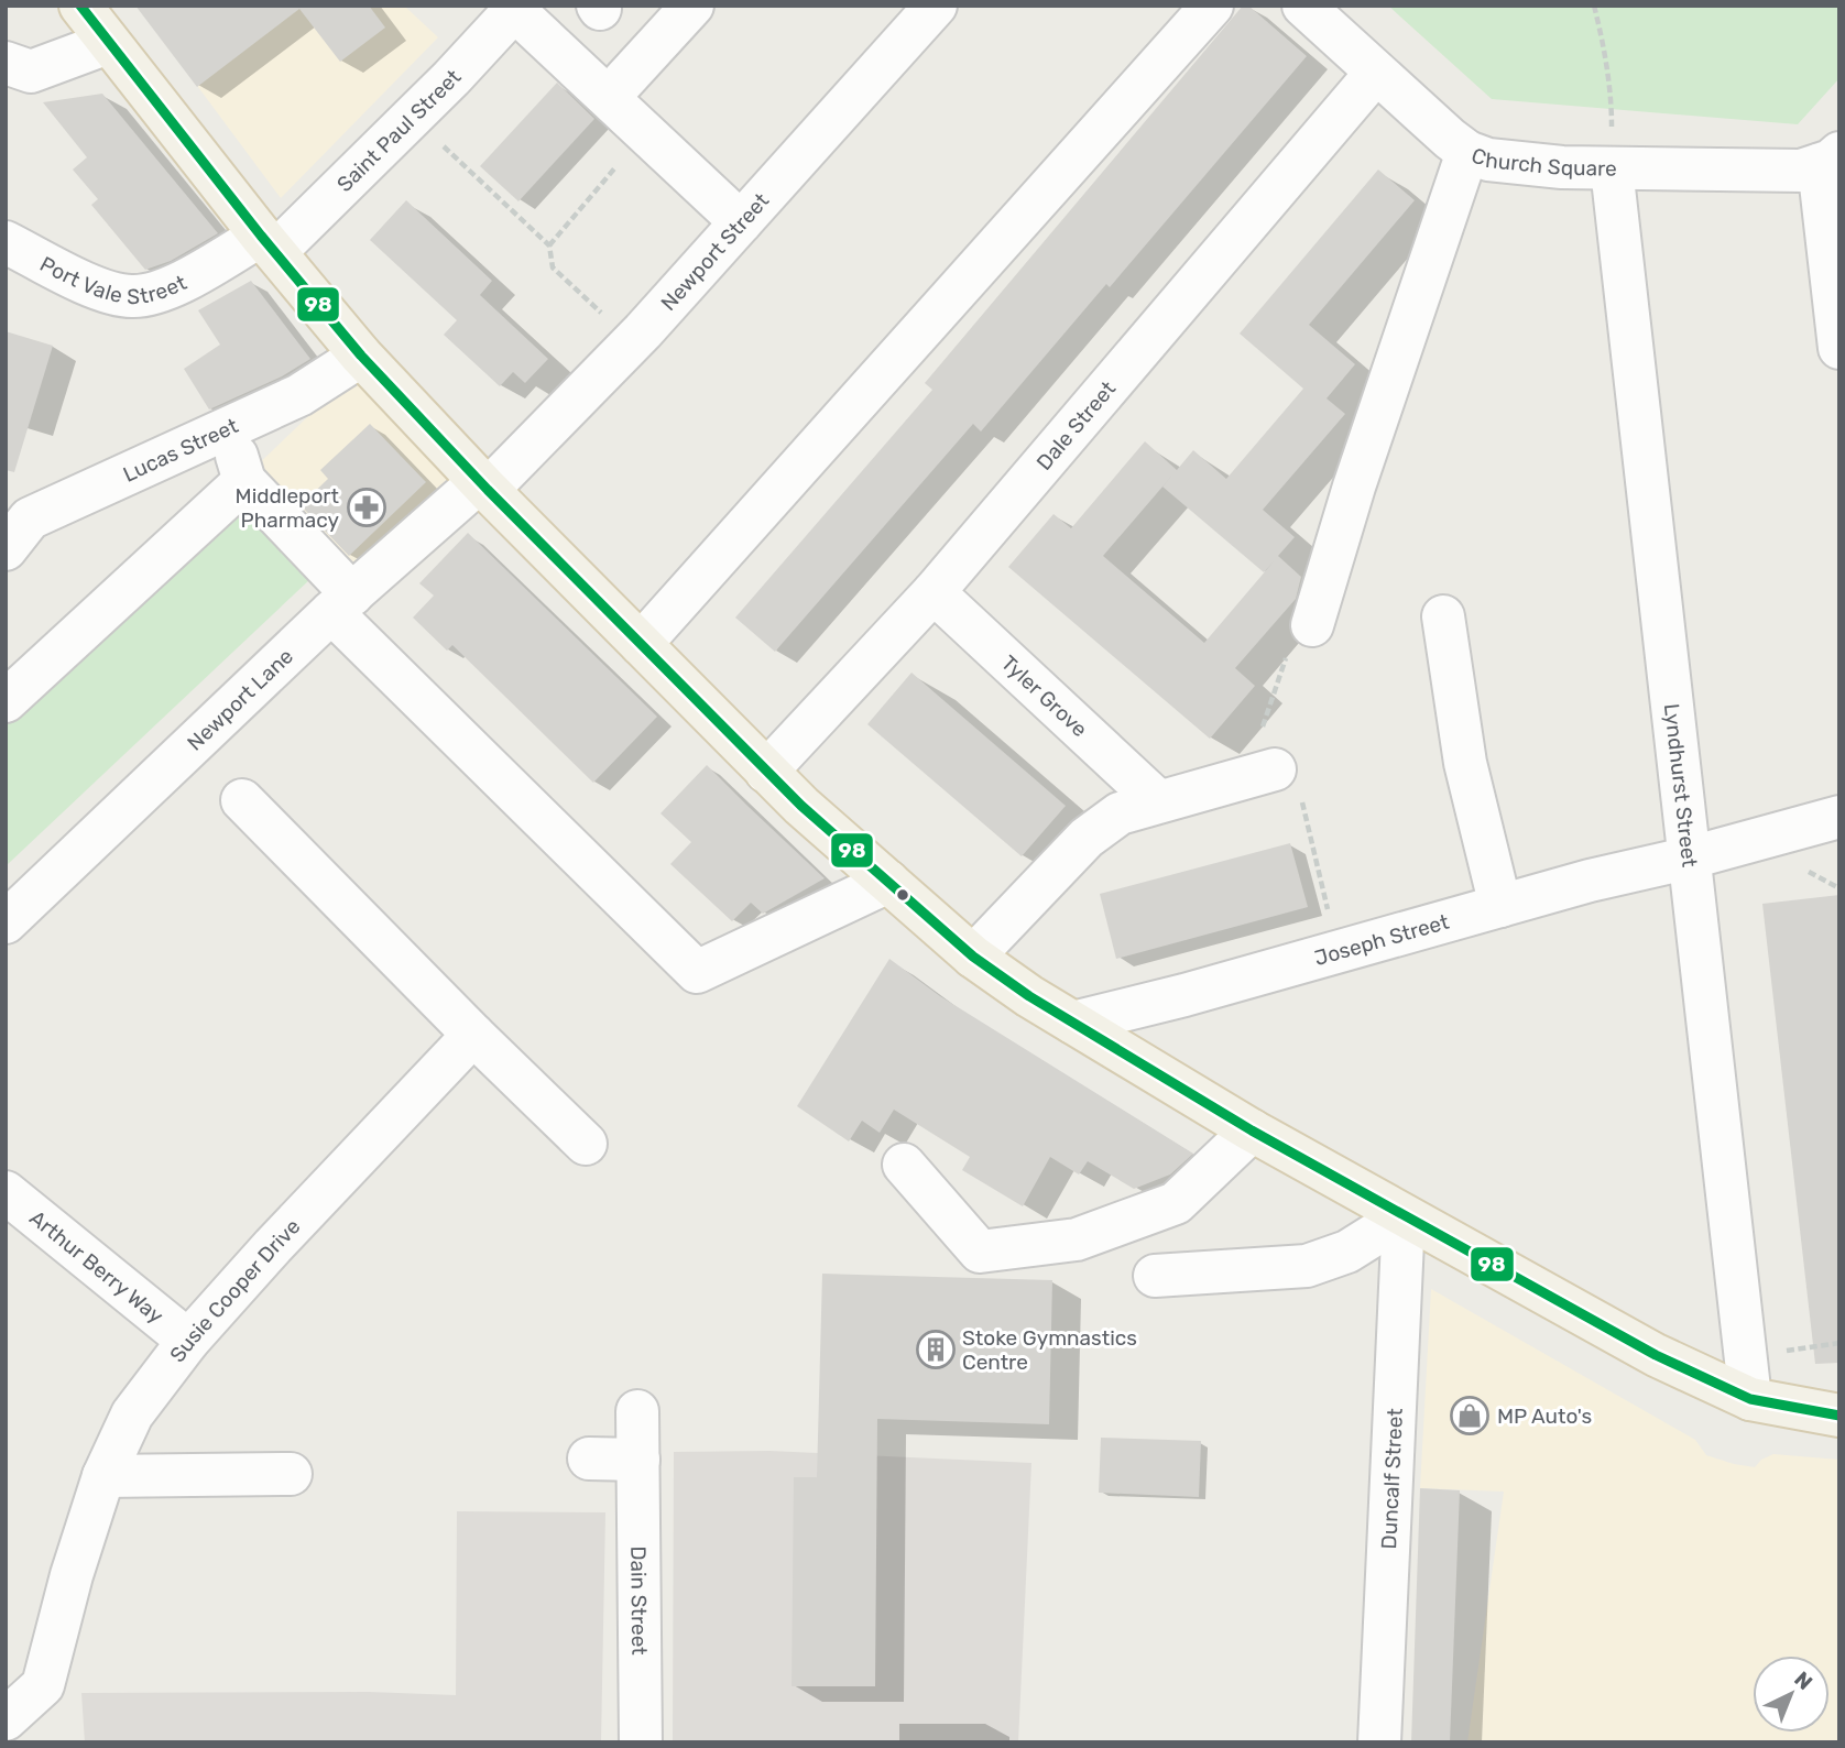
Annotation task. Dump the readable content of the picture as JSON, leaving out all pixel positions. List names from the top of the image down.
{
  "streets": {
    "street": [
      "Saint Paul Street",
      "Church Square",
      "Newport Street",
      "Port Vale Street",
      "Dale Street",
      "Lucas Street",
      "Tyler Grove",
      "Newport Lane",
      "Lyndhurst Street",
      "Joseph Street",
      "Arthur Berry Way",
      "Susie Cooper Drive",
      "Duncalf Street",
      "Dain Street"
    ]
  },
  "crossings": [
    ["Saint Paul Street", "Port Vale Street"],
    ["Church Square", "Dale Street"],
    ["Church Square", "Lyndhurst Street"],
    ["Newport Street", "Newport Lane"],
    ["Dale Street", "Tyler Grove"],
    ["Lyndhurst Street", "Joseph Street"],
    ["Arthur Berry Way", "Susie Cooper Drive"]
  ],
  "places": {
    "pharmacy": ["Middleport Pharmacy"],
    "building": ["Stoke Gymnastics Centre"],
    "shop": ["MP Auto's"]
  },
  "lines": ["transit line 98"],
  "north": "top right"
}
